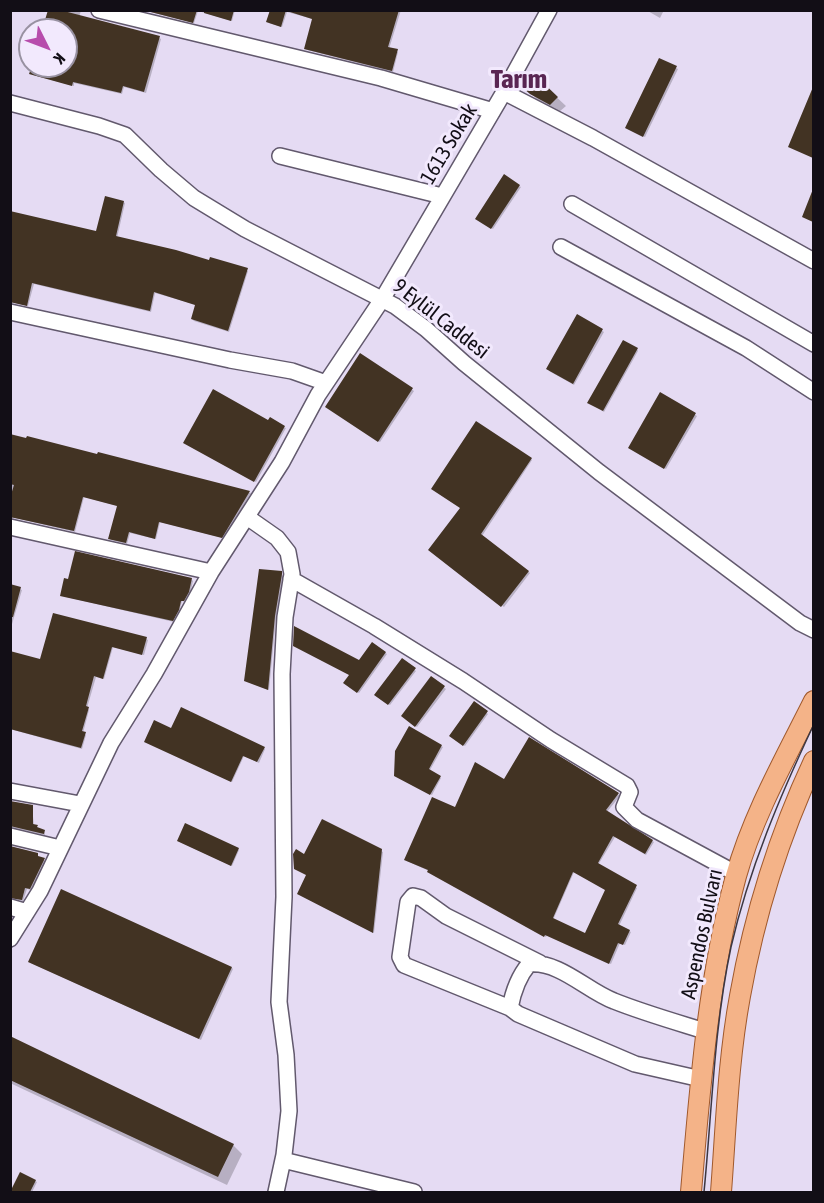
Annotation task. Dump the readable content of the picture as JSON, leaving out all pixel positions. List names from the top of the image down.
{
  "streets": {
    "main road": ["Aspendos Bulvarı"],
    "street": ["1613 Sokak", "9 Eylül Caddesi"]
  },
  "crossings": [
    ["1613 Sokak", "9 Eylül Caddesi"]
  ],
  "districts": ["Tarım"],
  "north": "bottom right"
}
